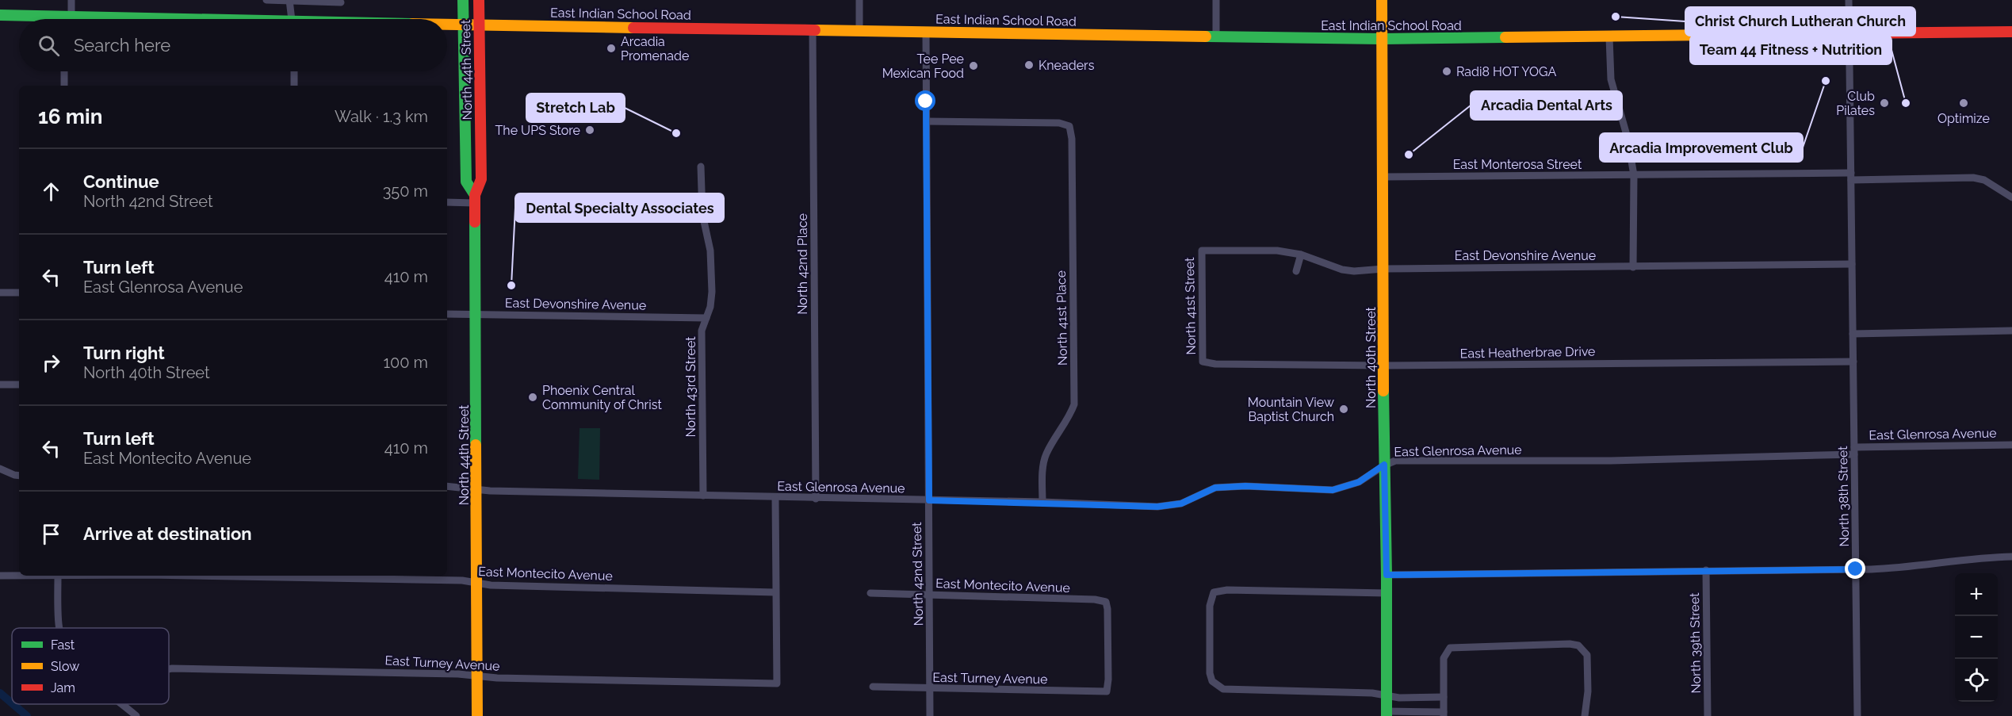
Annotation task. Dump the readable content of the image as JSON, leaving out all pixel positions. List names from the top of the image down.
{
  "streets": {
    "main road": ["East Indian School Road", "North 44th Street", "North 40th Street"],
    "street": [
      "East Monterosa Street",
      "East Devonshire Avenue",
      "North 42nd Place",
      "North 41st Street",
      "North 41st Place",
      "East Heatherbrae Drive",
      "North 43rd Street",
      "East Glenrosa Avenue",
      "North 38th Street",
      "East Montecito Avenue",
      "North 42nd Street",
      "North 39th Street",
      "East Turney Avenue"
    ]
  },
  "crossings": [
    ["East Indian School Road", "North 44th Street"],
    ["East Indian School Road", "North 42nd Place"],
    ["East Indian School Road", "North 40th Street"],
    ["East Indian School Road", "North 38th Street"],
    ["East Indian School Road", "North 42nd Street"],
    ["North 44th Street", "East Devonshire Avenue"],
    ["North 44th Street", "East Glenrosa Avenue"],
    ["North 44th Street", "East Montecito Avenue"],
    ["North 44th Street", "East Turney Avenue"],
    ["East Monterosa Street", "North 40th Street"],
    ["East Monterosa Street", "North 38th Street"],
    ["East Devonshire Avenue", "North 41st Street"],
    ["East Devonshire Avenue", "North 40th Street"],
    ["East Devonshire Avenue", "North 43rd Street"],
    ["East Devonshire Avenue", "North 38th Street"],
    ["North 42nd Place", "East Glenrosa Avenue"],
    ["North 41st Street", "East Heatherbrae Drive"],
    ["North 41st Place", "East Glenrosa Avenue"],
    ["North 41st Place", "North 42nd Street"],
    ["East Heatherbrae Drive", "North 40th Street"],
    ["East Heatherbrae Drive", "North 38th Street"],
    ["North 40th Street", "East Glenrosa Avenue"],
    ["North 43rd Street", "East Glenrosa Avenue"],
    ["East Glenrosa Avenue", "North 38th Street"],
    ["East Glenrosa Avenue", "North 42nd Street"],
    ["East Montecito Avenue", "North 42nd Street"],
    ["East Montecito Avenue", "East Turney Avenue"],
    ["North 42nd Street", "East Turney Avenue"]
  ],
  "places": [
    "Christ Church Lutheran Church",
    "Arcadia Promenade",
    "Kneaders",
    "Tee Pee Mexican Food",
    "Radi8 HOT YOGA",
    "Arcadia Improvement Club",
    "Club Pilates",
    "Team 44 Fitness + Nutrition",
    "Optimize",
    "The UPS Store",
    "Stretch Lab",
    "Arcadia Dental Arts",
    "Dental Specialty Associates",
    "Phoenix Central Community of Christ",
    "Mountain View Baptist Church"
  ],
  "legend": ["Fast", "Slow", "Jam"],
  "page": {
    "search": "Search here",
    "heading": ["16 min", "Walk · 1.3 km"],
    "list": [
      ["Continue", "North 42nd Street", "350 m"],
      ["Turn left", "East Glenrosa Avenue", "410 m"],
      ["Turn right", "North 40th Street", "100 m"],
      ["Turn left", "East Montecito Avenue", "410 m"],
      "Arrive at destination"
    ],
    "map_buttons": ["+", "−"]
  }
}
